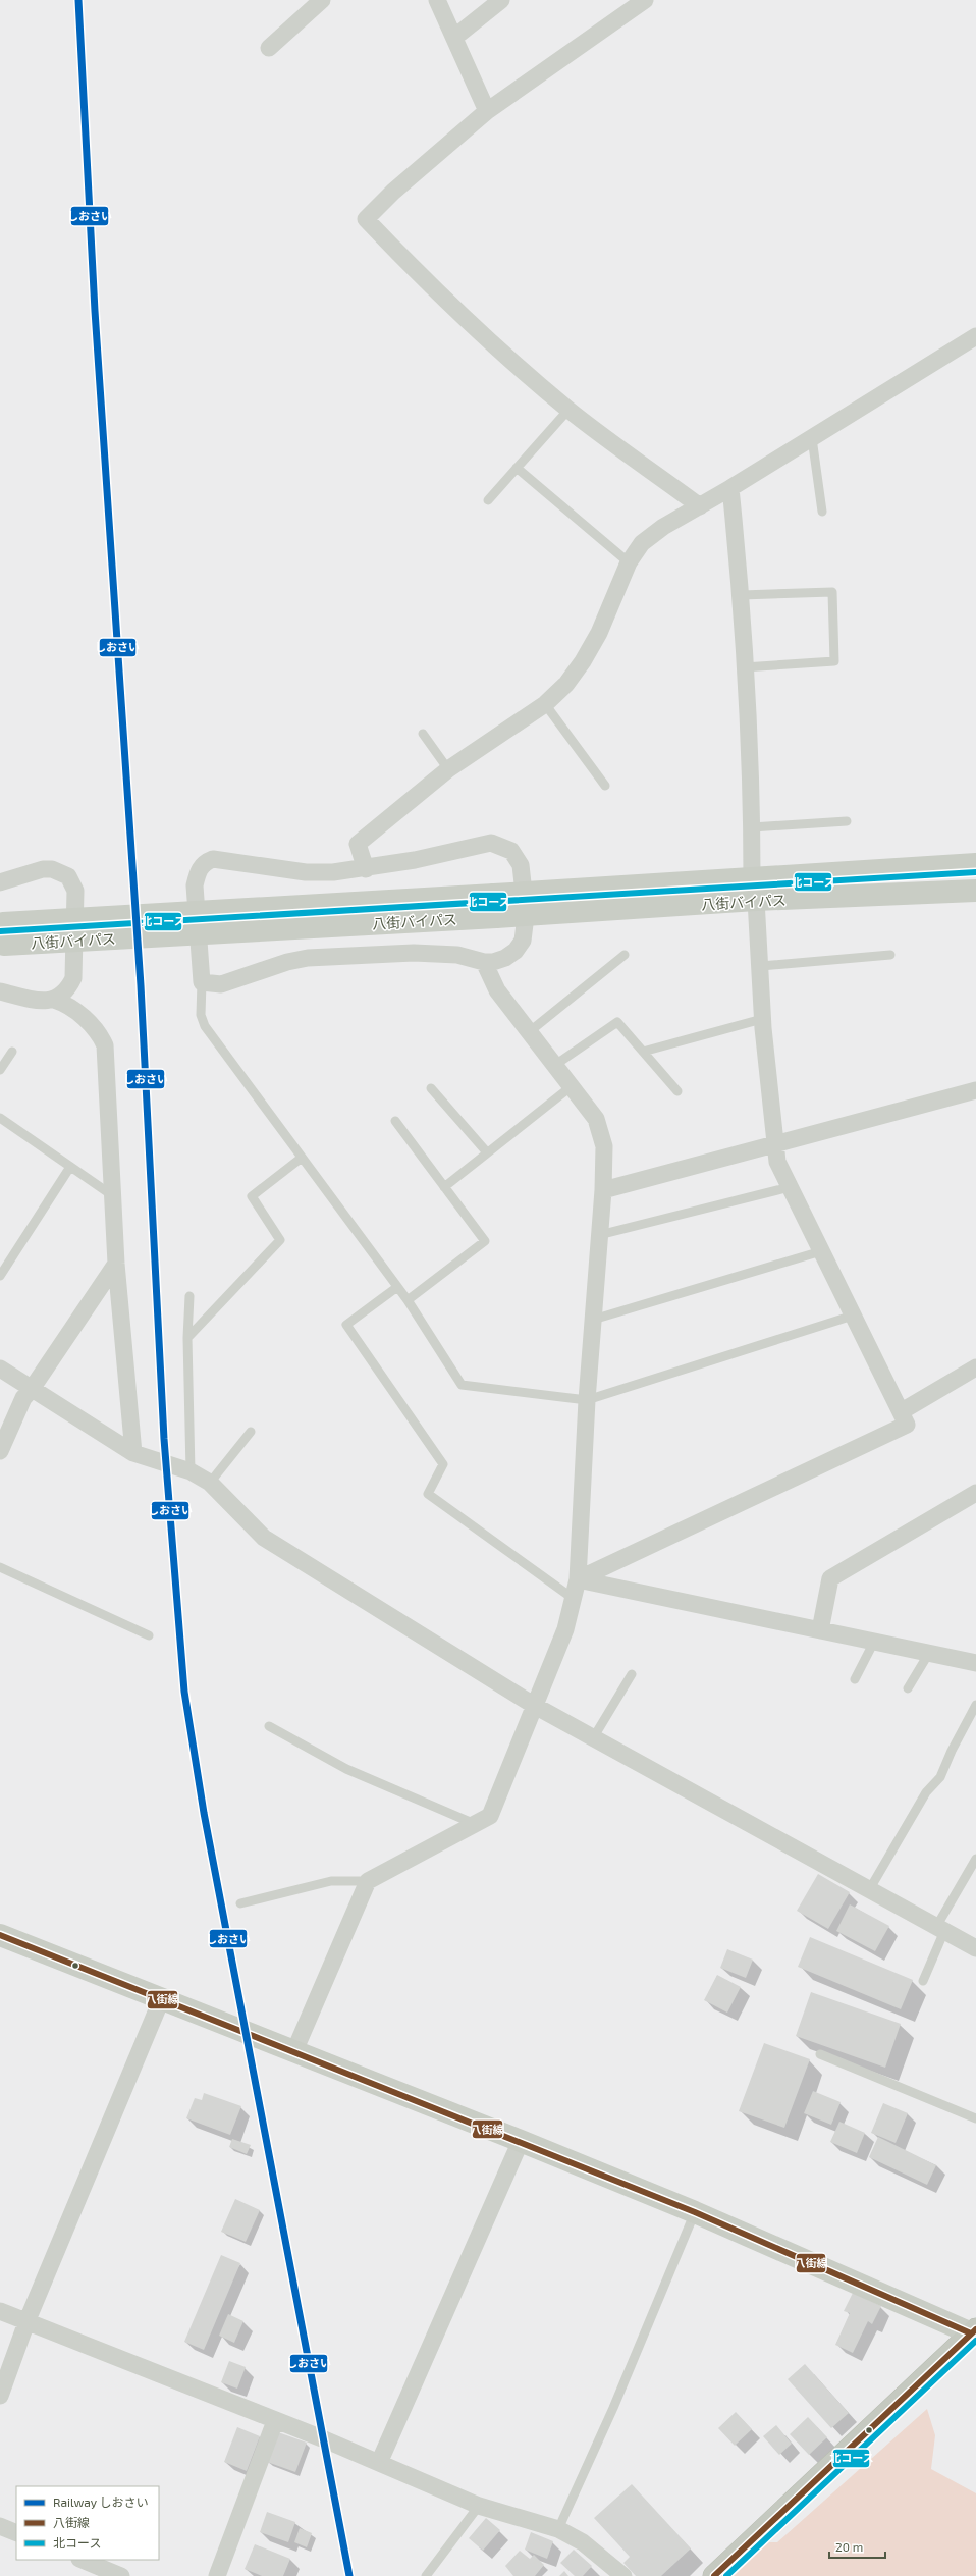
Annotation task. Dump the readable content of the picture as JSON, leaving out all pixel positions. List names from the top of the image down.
{
  "streets": {
    "main road": ["八街バイパス"]
  },
  "lines": ["rail line しおさい", "transit line 北コース", "transit line 八街線"],
  "legend": ["Railway しおさい", "八街線", "北コース"],
  "scale_bar": "20 m"
}
